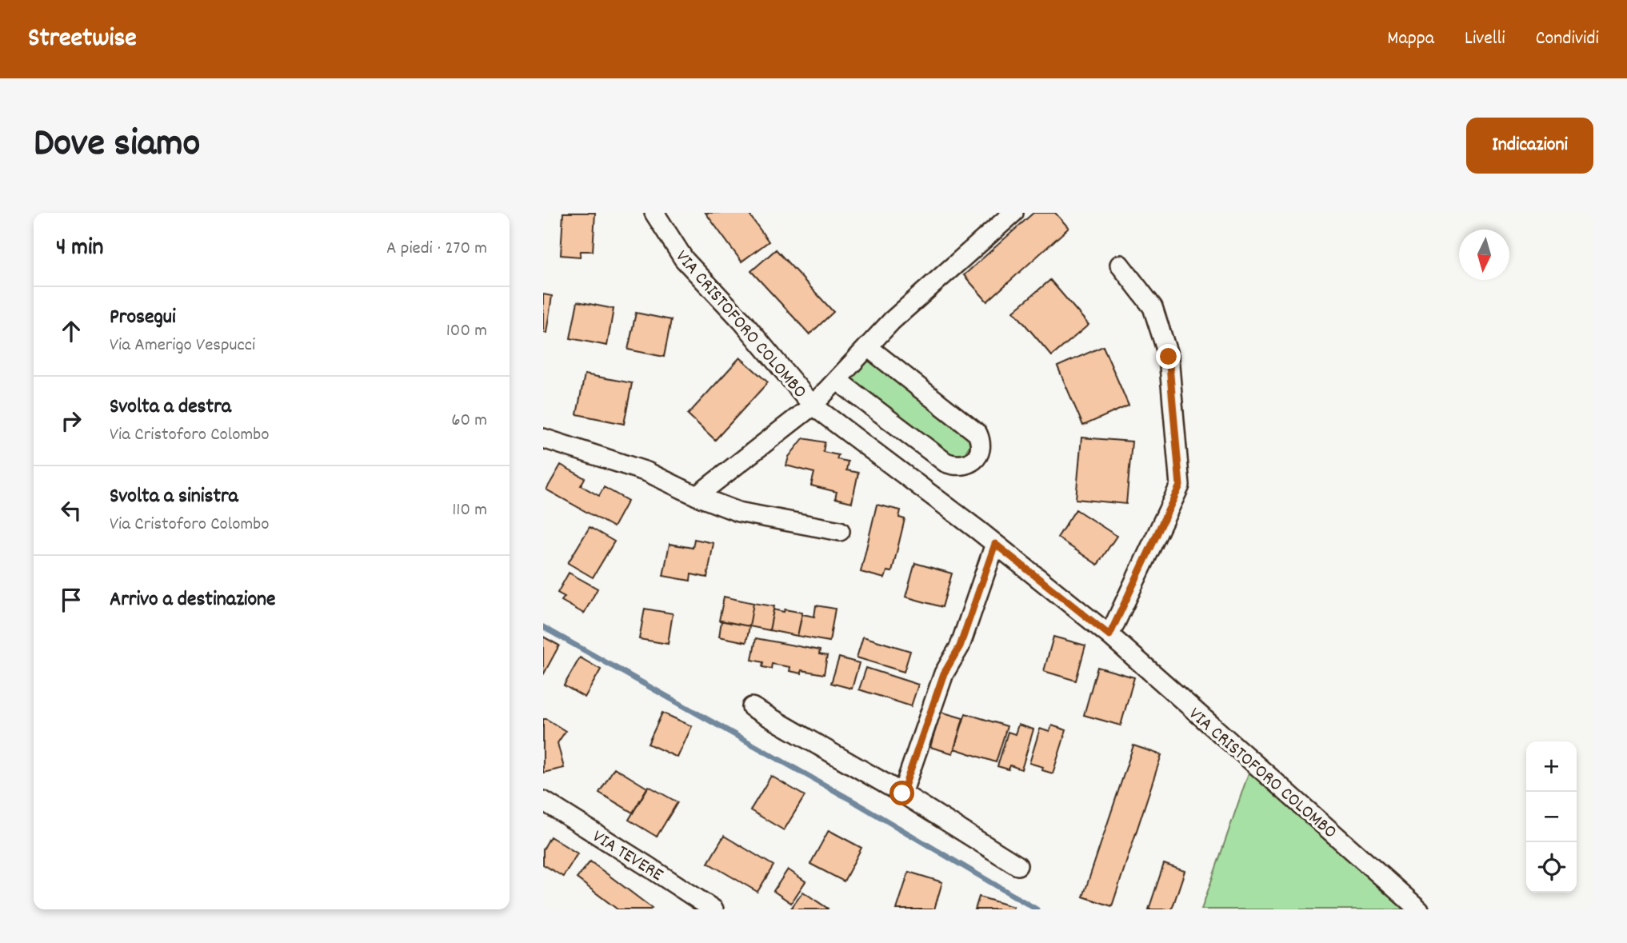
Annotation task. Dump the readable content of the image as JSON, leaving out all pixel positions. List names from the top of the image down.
{
  "streets": {
    "street": ["VIA CRISTOFORO COLOMBO", "VIA TEVERE"]
  },
  "north": "bottom",
  "page": {
    "header": "Streetwise",
    "nav": ["Mappa", "Livelli", "Condividi"],
    "title": "Dove siamo",
    "buttons": "Indicazioni",
    "heading": ["4 min", "A piedi · 270 m"],
    "list": [
      ["Prosegui", "Via Amerigo Vespucci", "100 m"],
      ["Svolta a destra", "Via Cristoforo Colombo", "60 m"],
      ["Svolta a sinistra", "Via Cristoforo Colombo", "110 m"],
      "Arrivo a destinazione"
    ],
    "map_buttons": ["+", "−"]
  }
}
